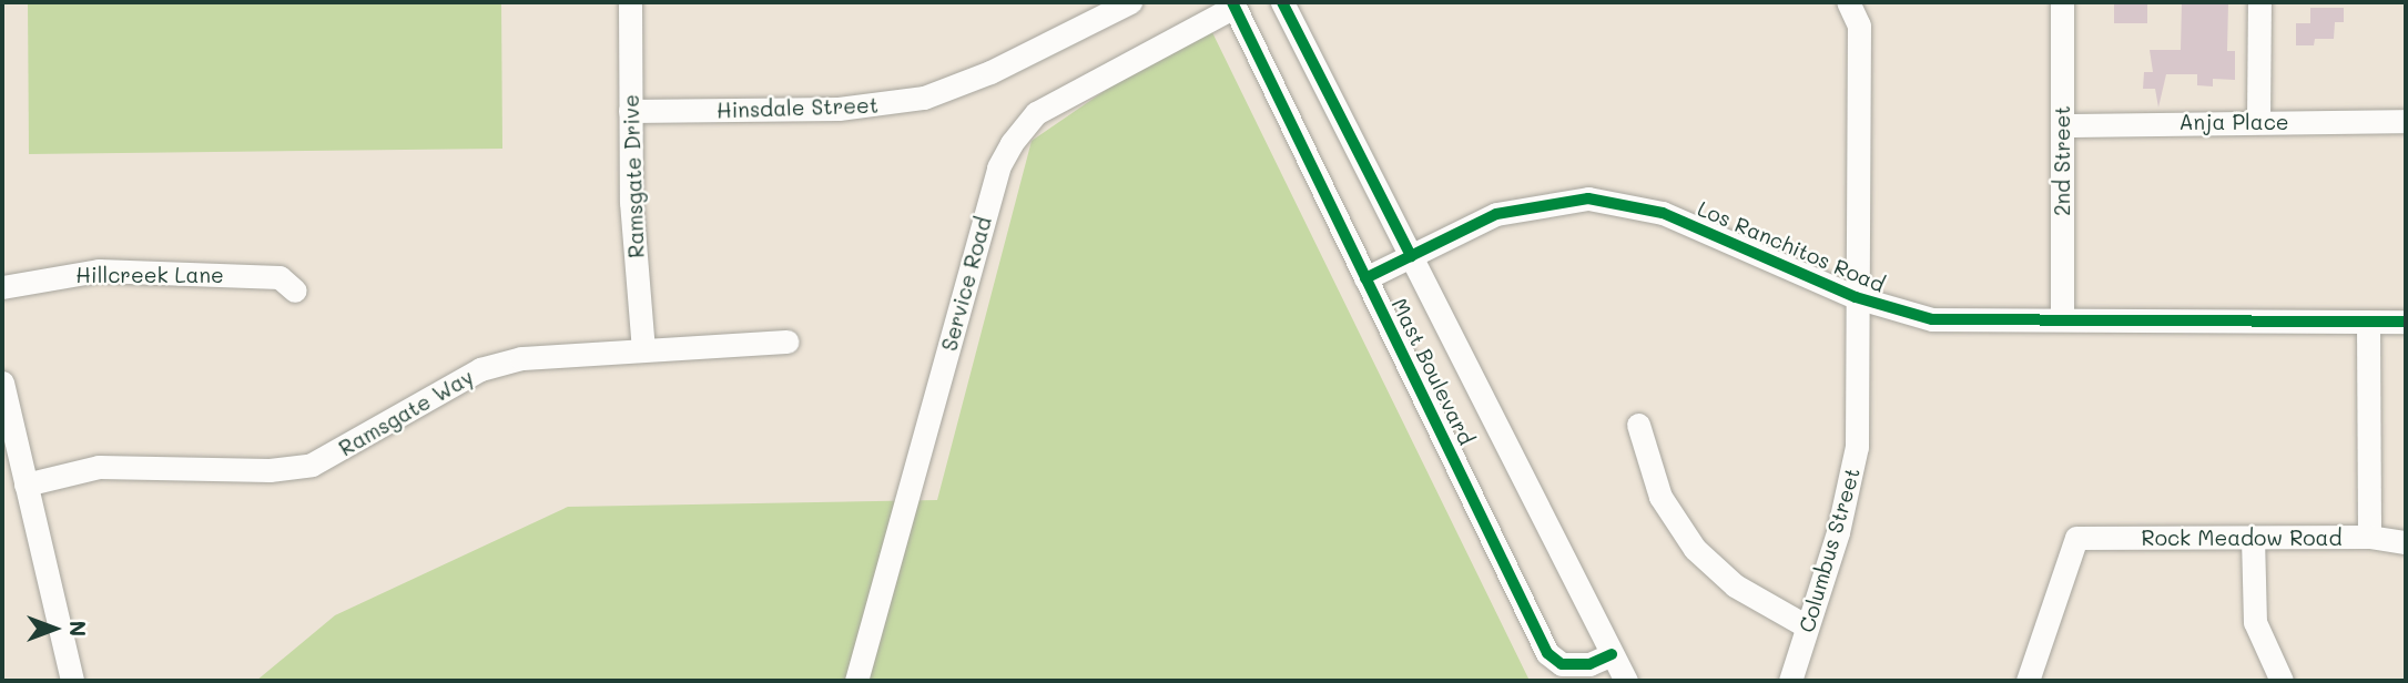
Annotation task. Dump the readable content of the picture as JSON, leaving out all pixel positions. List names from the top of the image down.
{
  "streets": {
    "street": [
      "Hinsdale Street",
      "Anja Place",
      "2nd Street",
      "Ramsgate Drive",
      "Los Ranchitos Road",
      "Hillcreek Lane",
      "Service Road",
      "Mast Boulevard",
      "Ramsgate Way",
      "Rock Meadow Road",
      "Columbus Street"
    ]
  },
  "crossings": [
    ["Hinsdale Street", "Ramsgate Drive"],
    ["Anja Place", "2nd Street"],
    ["2nd Street", "Los Ranchitos Road"],
    ["Ramsgate Drive", "Ramsgate Way"],
    ["Los Ranchitos Road", "Mast Boulevard"],
    ["Los Ranchitos Road", "Columbus Street"],
    ["Service Road", "Mast Boulevard"]
  ],
  "north": "right"
}
